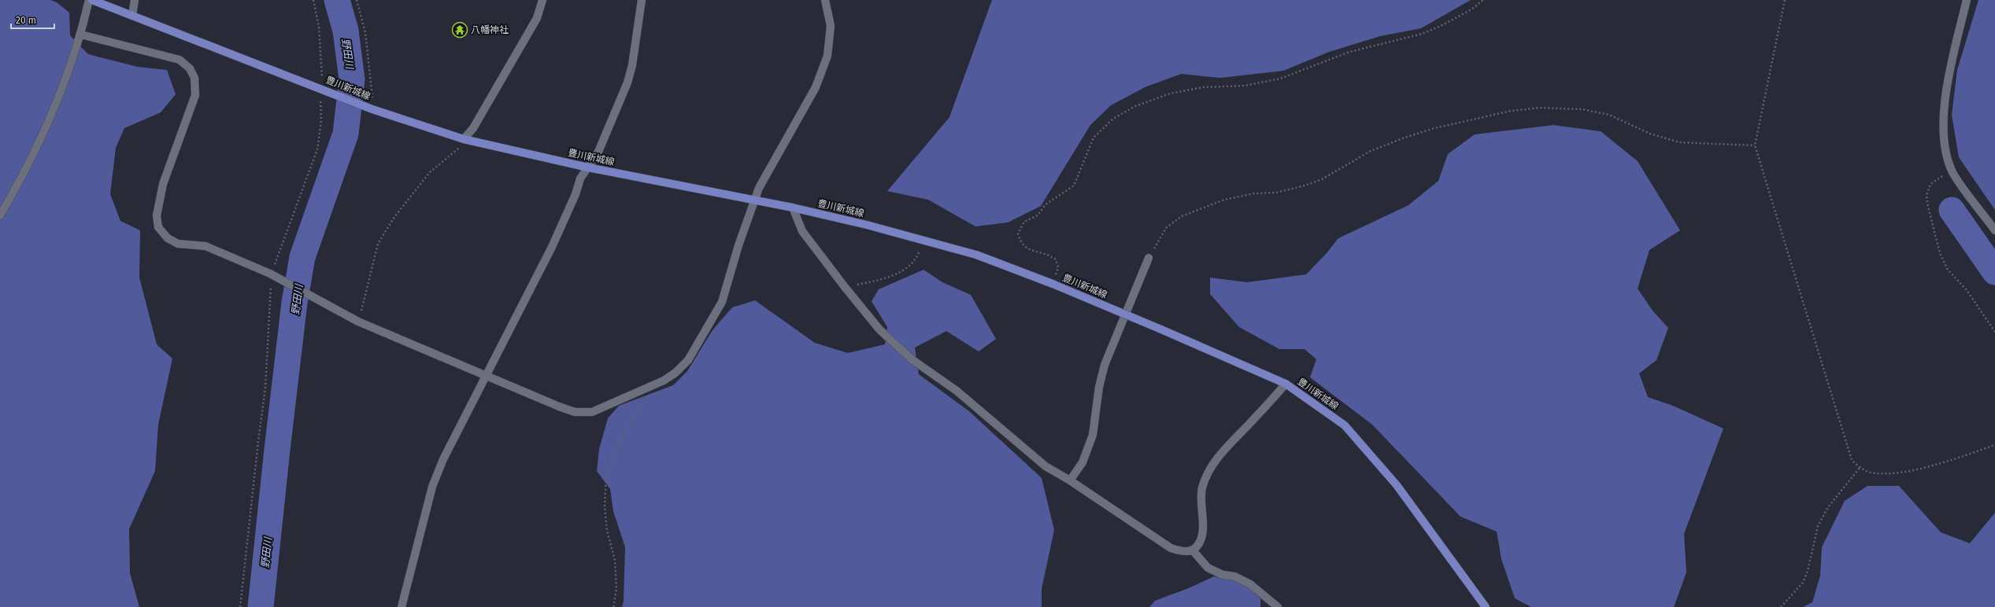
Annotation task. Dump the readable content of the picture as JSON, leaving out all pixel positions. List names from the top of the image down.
{
  "streets": {
    "main road": ["豊川新城線"]
  },
  "water": ["野田川"],
  "places": {
    "temple": ["八幡神社"]
  },
  "scale_bar": "20 m"
}
